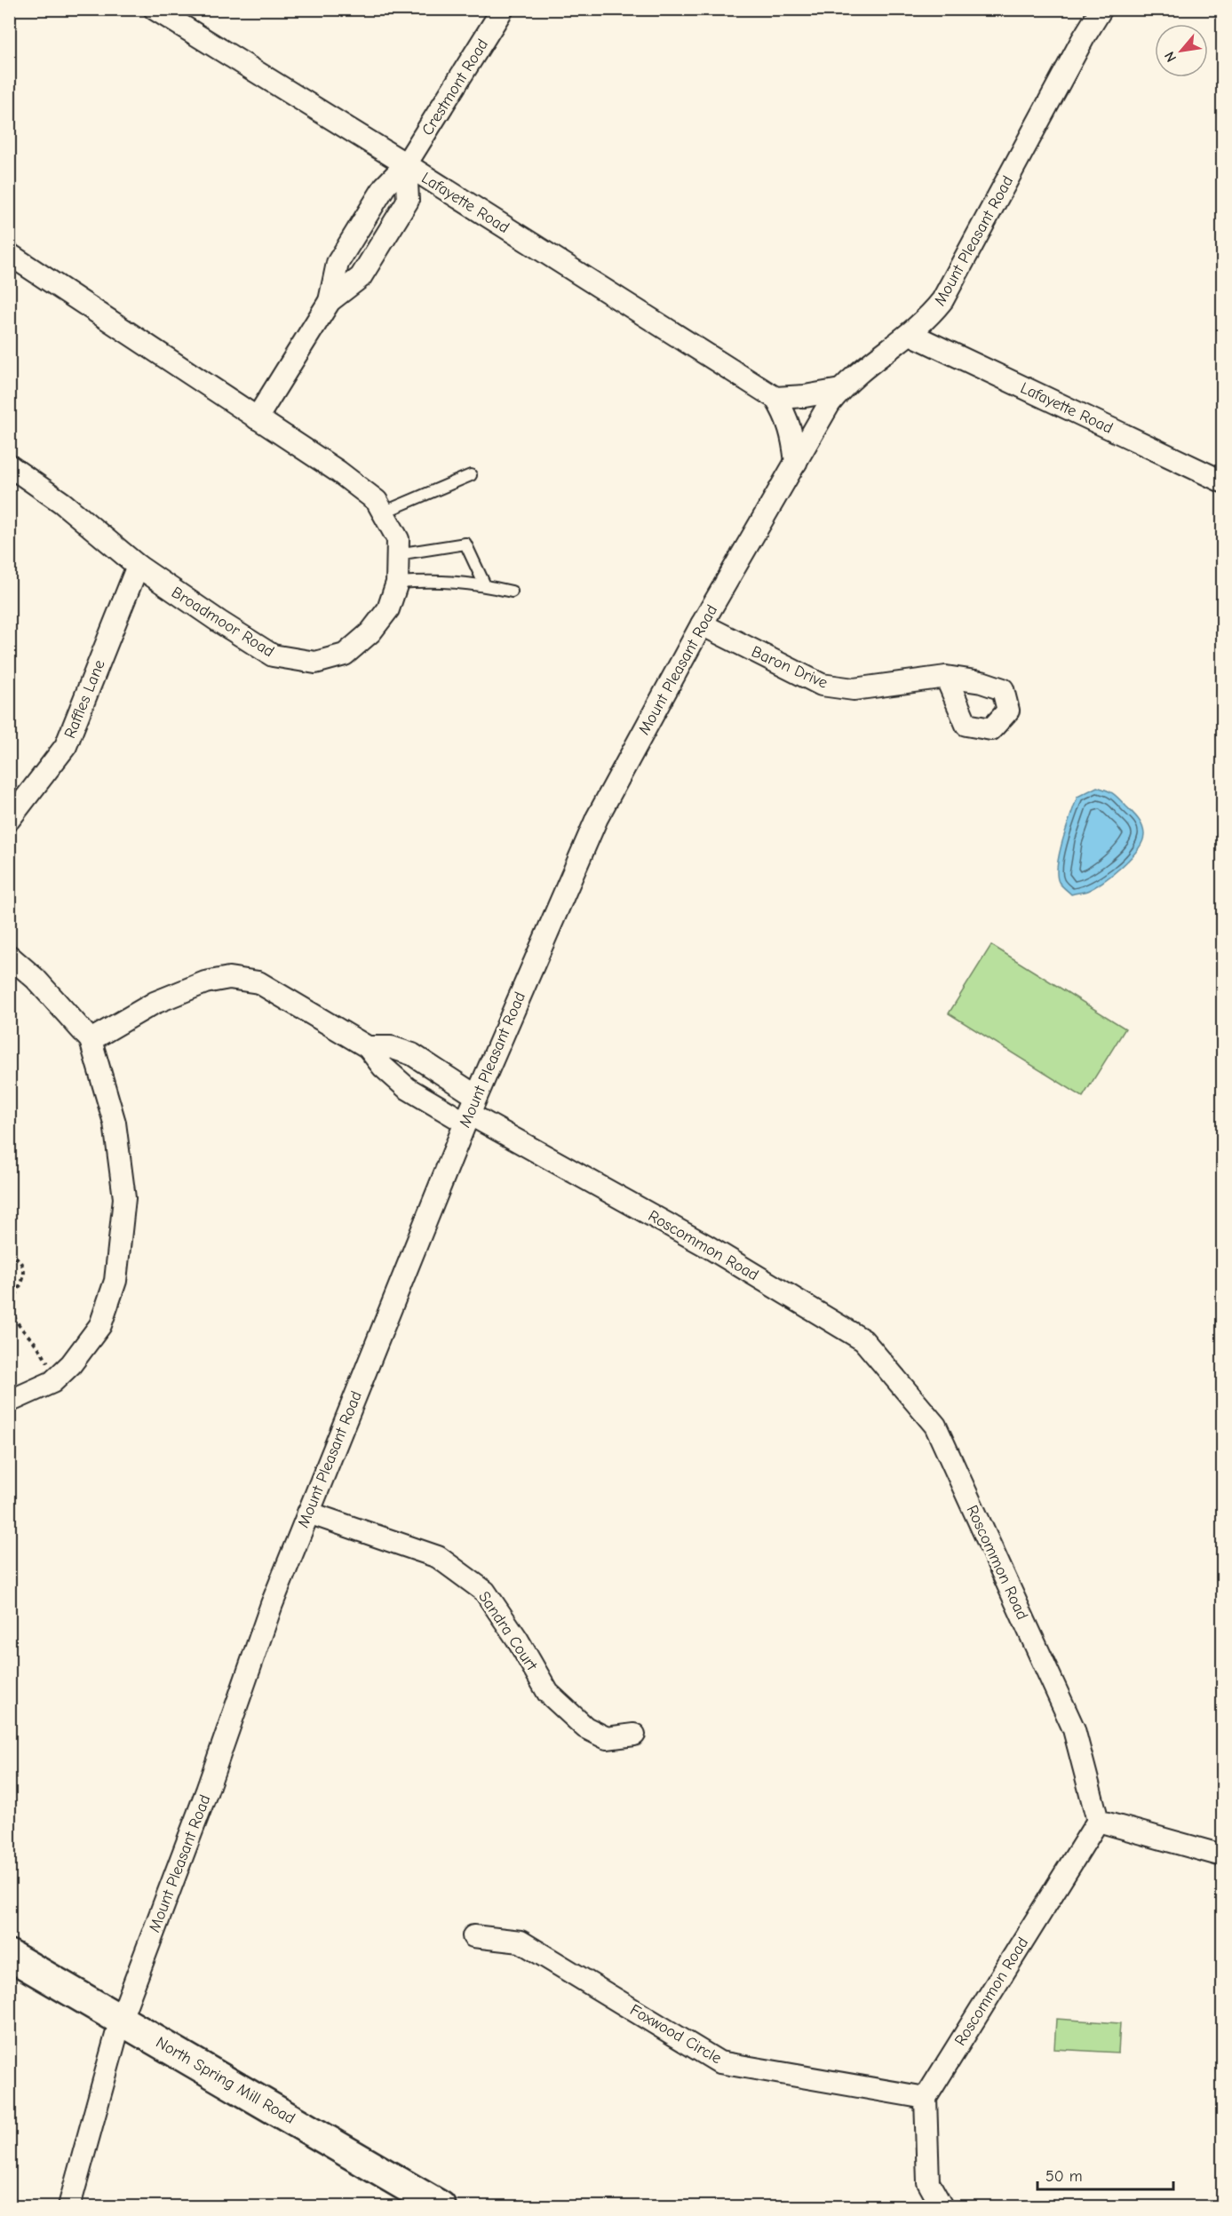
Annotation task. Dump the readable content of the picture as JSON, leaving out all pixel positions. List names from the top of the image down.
{
  "streets": {
    "main road": ["North Spring Mill Road"],
    "street": [
      "Crestmont Road",
      "Lafayette Road",
      "Mount Pleasant Road",
      "Broadmoor Road",
      "Baron Drive",
      "Raffles Lane",
      "Roscommon Road",
      "Sandra Court",
      "Foxwood Circle"
    ]
  },
  "crossings": [
    ["Crestmont Road", "Lafayette Road"],
    ["Lafayette Road", "Mount Pleasant Road"],
    ["Mount Pleasant Road", "Baron Drive"],
    ["Mount Pleasant Road", "Roscommon Road"],
    ["Mount Pleasant Road", "Sandra Court"],
    ["Mount Pleasant Road", "North Spring Mill Road"],
    ["Broadmoor Road", "Raffles Lane"],
    ["Roscommon Road", "Foxwood Circle"]
  ],
  "scale_bar": "50 m",
  "north": "bottom left"
}
